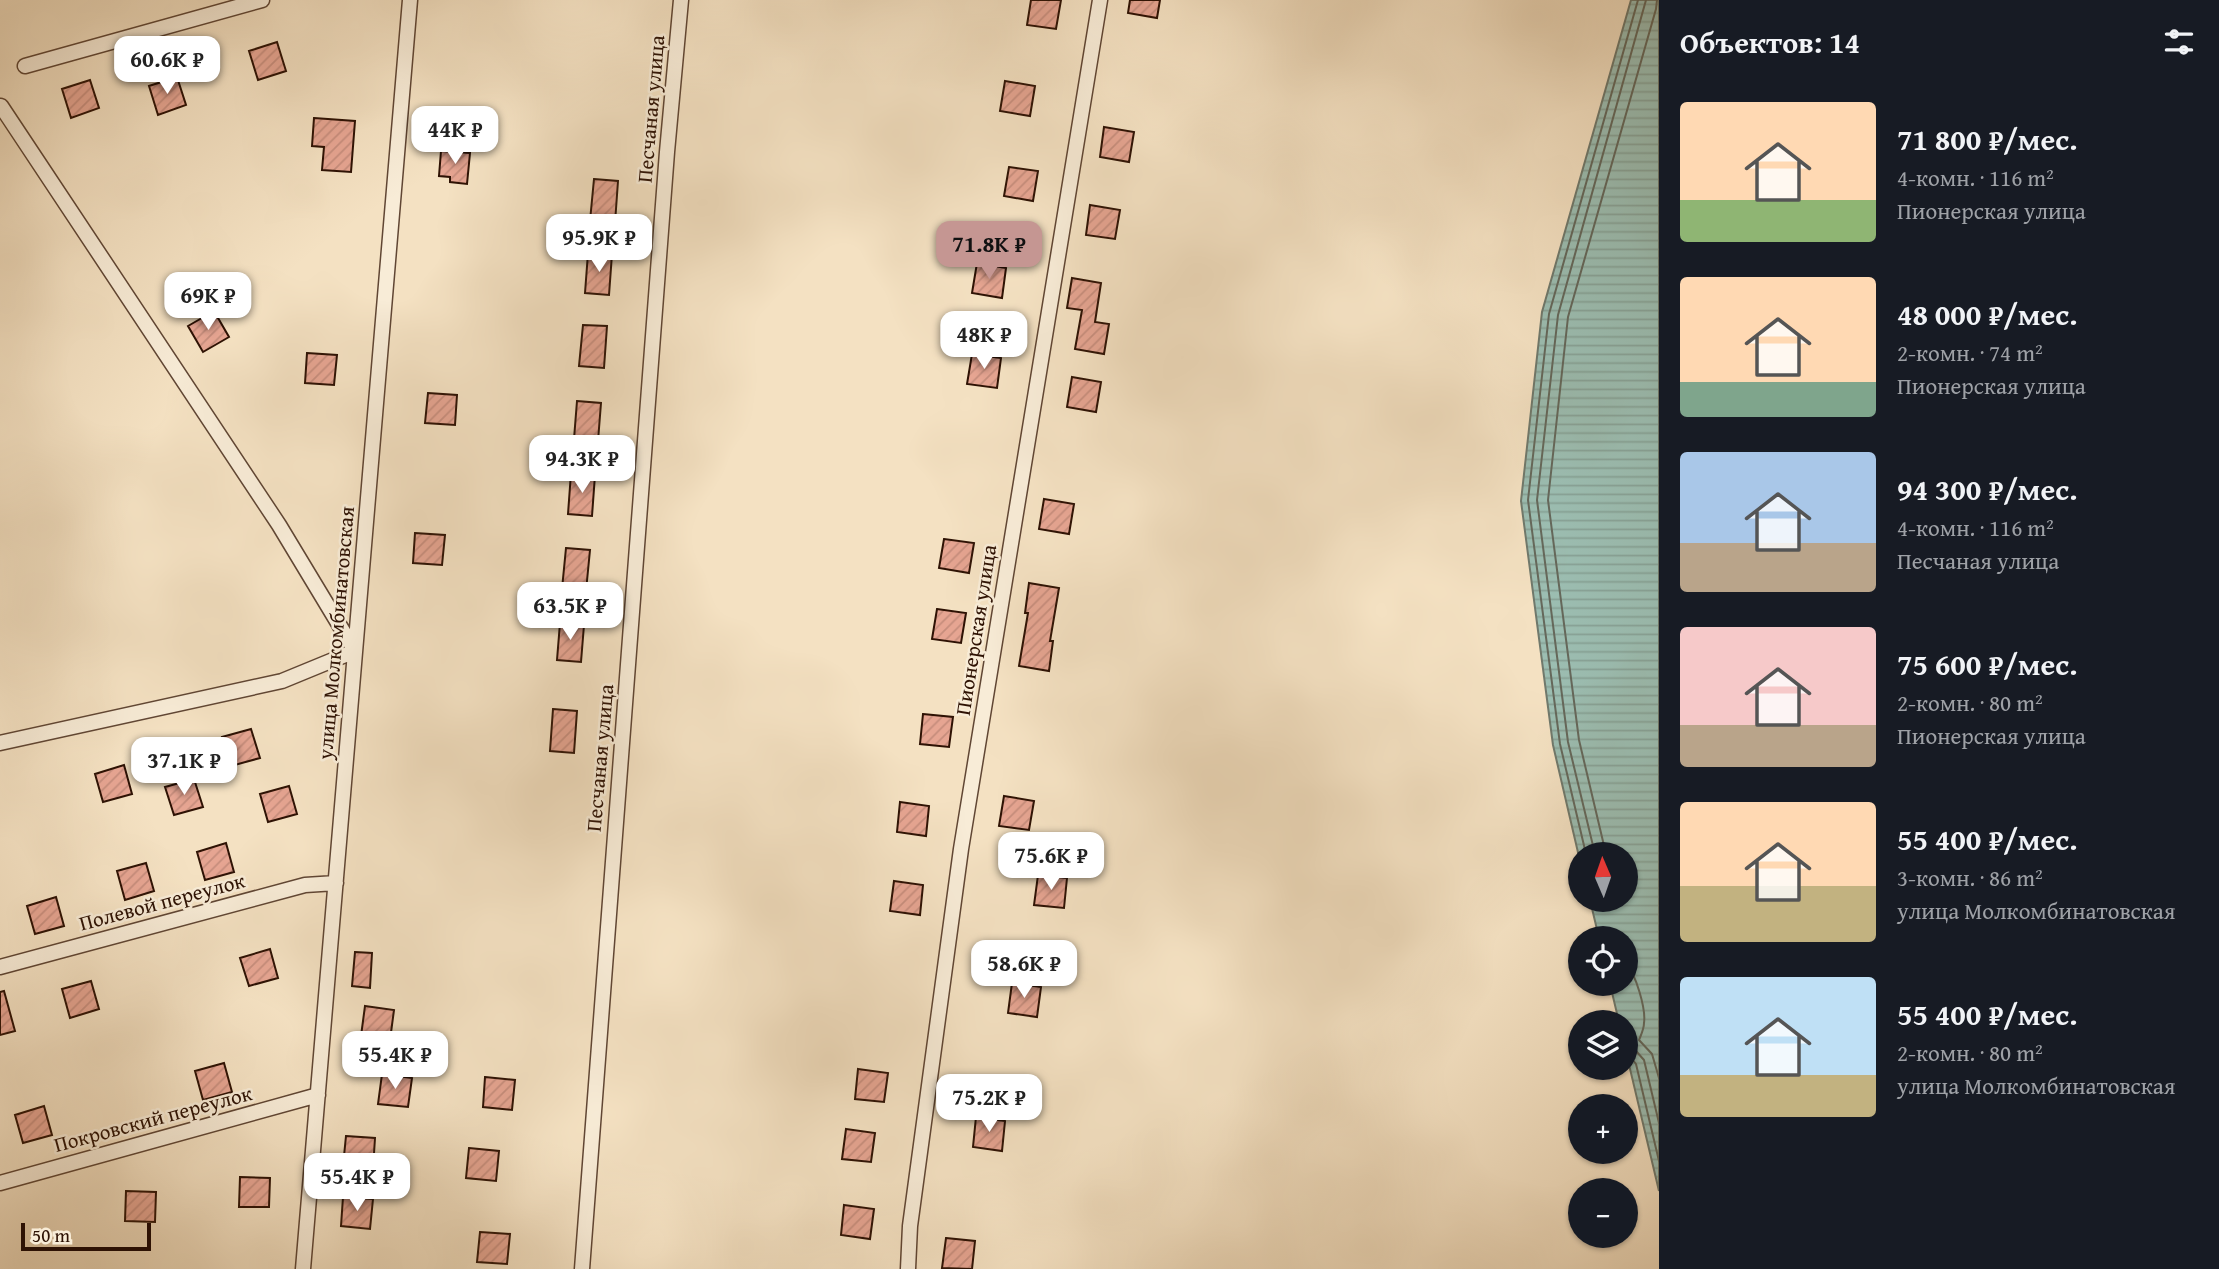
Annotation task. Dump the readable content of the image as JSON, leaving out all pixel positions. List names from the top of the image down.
{
  "streets": {
    "street": [
      "Песчаная улица",
      "Пионерская улица",
      "улица Молкомбинатовская",
      "Полевой переулок",
      "Покровский переулок"
    ]
  },
  "crossings": [
    ["улица Молкомбинатовская", "Полевой переулок"],
    ["улица Молкомбинатовская", "Покровский переулок"]
  ],
  "scale_bar": "50 m",
  "north": "top",
  "page": {
    "heading": "Объектов: 14",
    "price": [
      "60.6K ₽",
      "44K ₽",
      "95.9K ₽",
      "71.8K ₽",
      "69K ₽",
      "48K ₽",
      "94.3K ₽",
      "63.5K ₽",
      "37.1K ₽",
      "75.6K ₽",
      "58.6K ₽",
      "55.4K ₽",
      "75.2K ₽",
      "55.4K ₽"
    ],
    "list": [
      {
        "name": "71 800 ₽/мес.",
        "note": "4-комн. · 116 m² · Пионерская улица"
      },
      {
        "name": "48 000 ₽/мес.",
        "note": "2-комн. · 74 m² · Пионерская улица"
      },
      {
        "name": "94 300 ₽/мес.",
        "note": "4-комн. · 116 m² · Песчаная улица"
      },
      {
        "name": "75 600 ₽/мес.",
        "note": "2-комн. · 80 m² · Пионерская улица"
      },
      {
        "name": "55 400 ₽/мес.",
        "note": "3-комн. · 86 m² · улица Молкомбинатовская"
      },
      {
        "name": "55 400 ₽/мес.",
        "note": "2-комн. · 80 m² · улица Молкомбинатовская"
      }
    ],
    "map_buttons": ["+", "−"],
    "scale": "50 m"
  }
}
